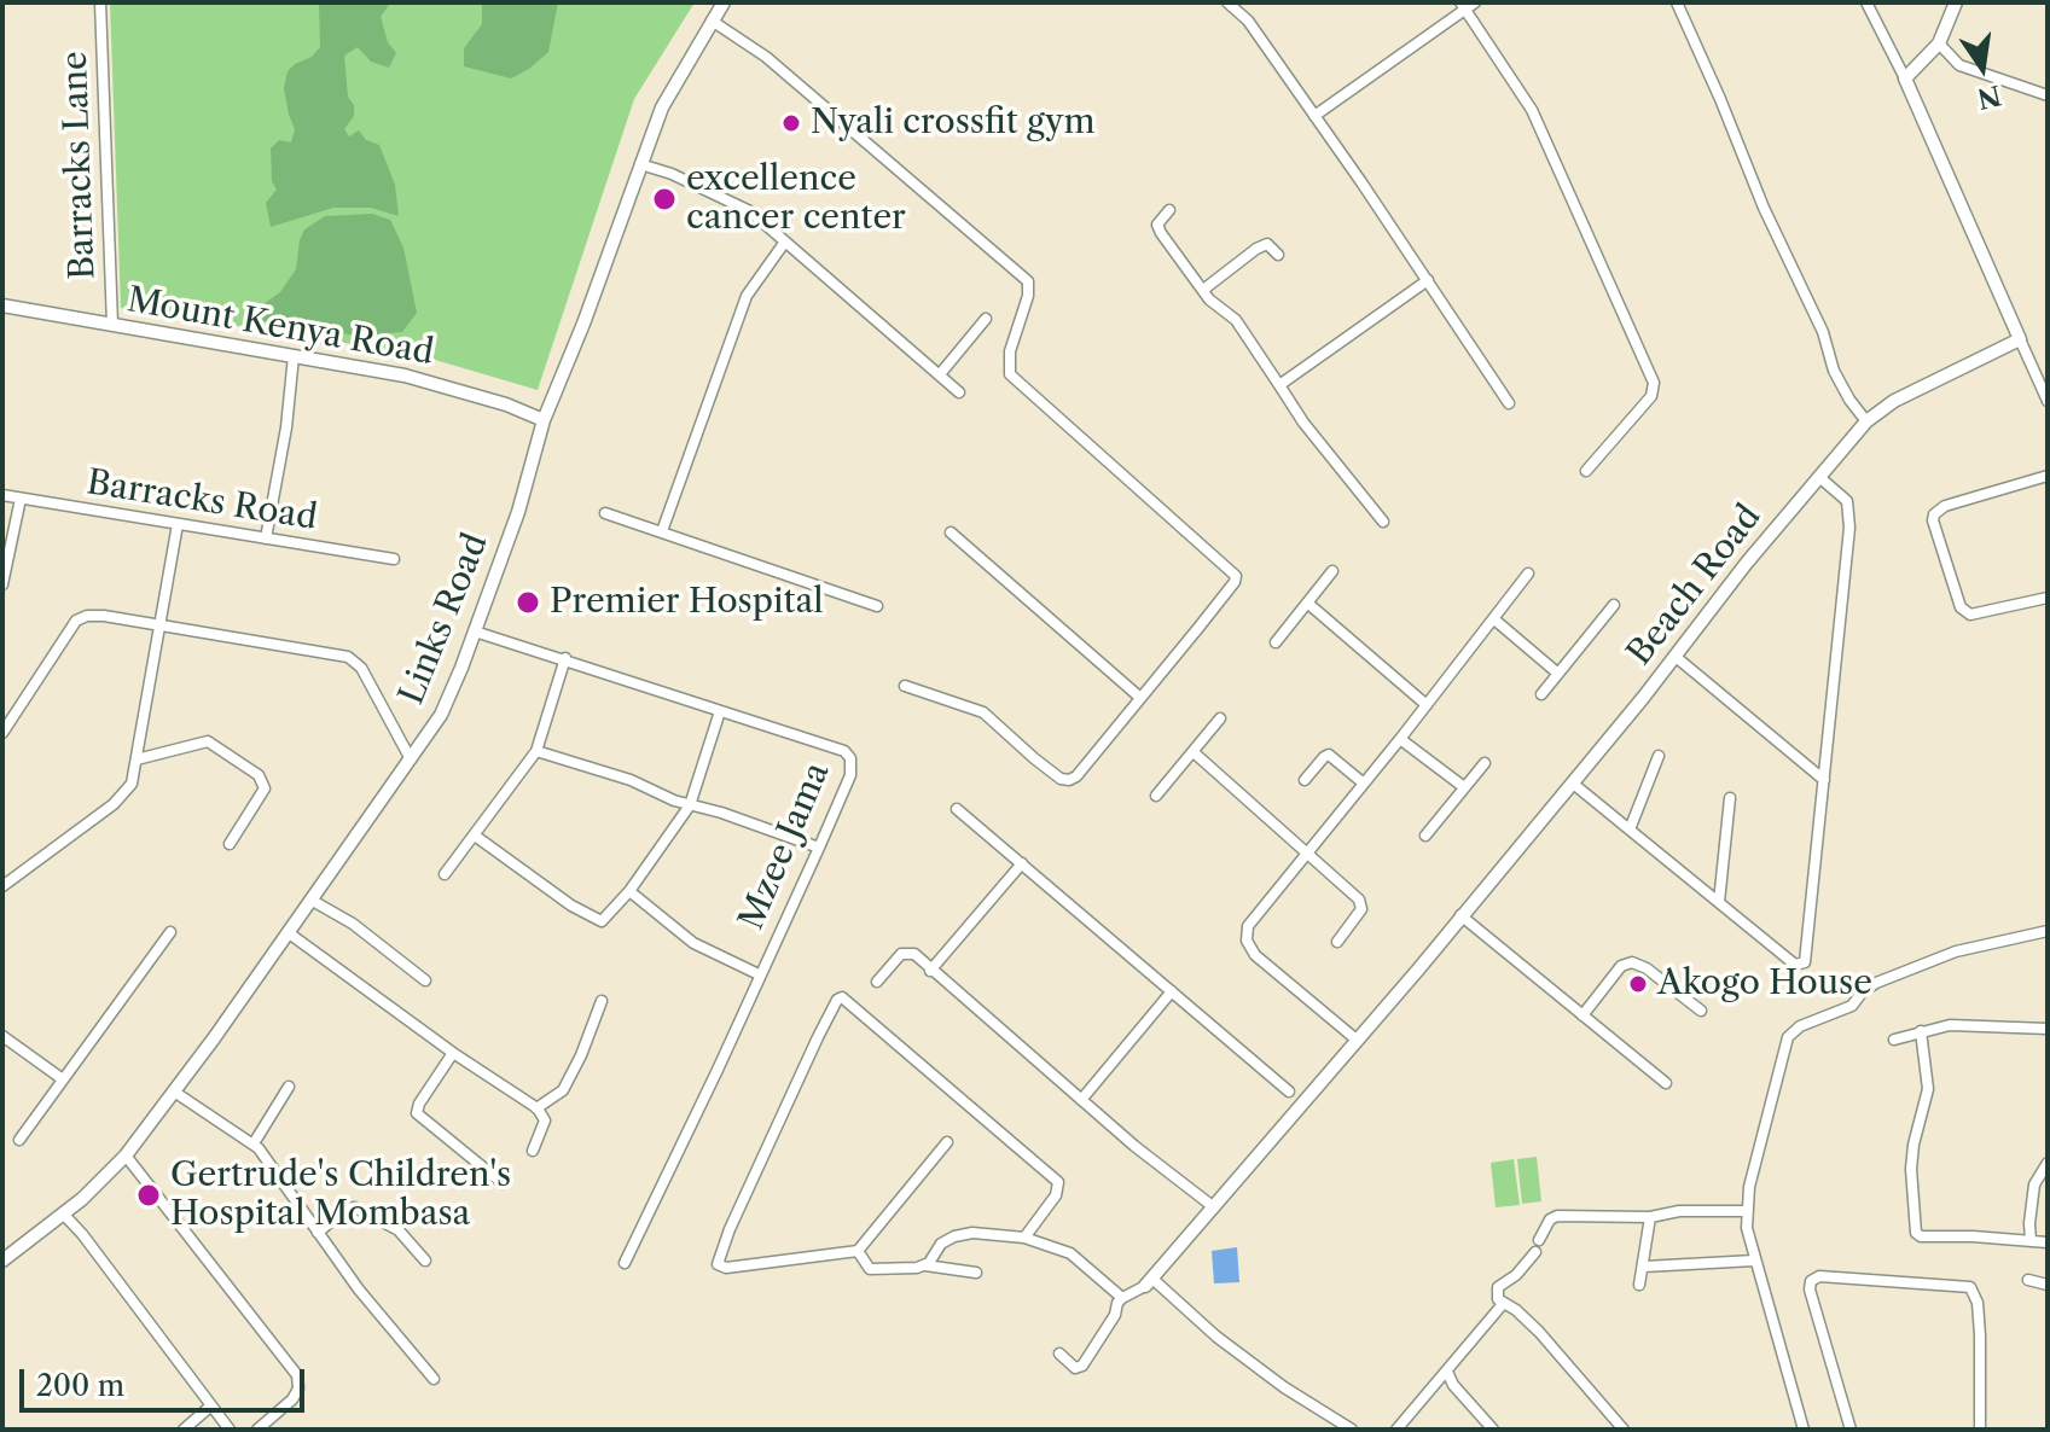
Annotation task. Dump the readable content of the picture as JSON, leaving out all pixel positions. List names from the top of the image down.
{
  "streets": {
    "main road": ["Mount Kenya Road", "Beach Road", "Links Road"],
    "street": ["Barracks Lane", "Barracks Road", "Mzee Jama"]
  },
  "crossings": [
    ["Barracks Lane", "Mount Kenya Road"],
    ["Mount Kenya Road", "Links Road"],
    ["Links Road", "Mzee Jama"]
  ],
  "places": [
    "Nyali crossfit gym",
    "excellence cancer center",
    "Premier Hospital",
    "Akogo House",
    "Gertrude's Children's Hospital Mombasa"
  ],
  "scale_bar": "200 m",
  "north": "bottom"
}
